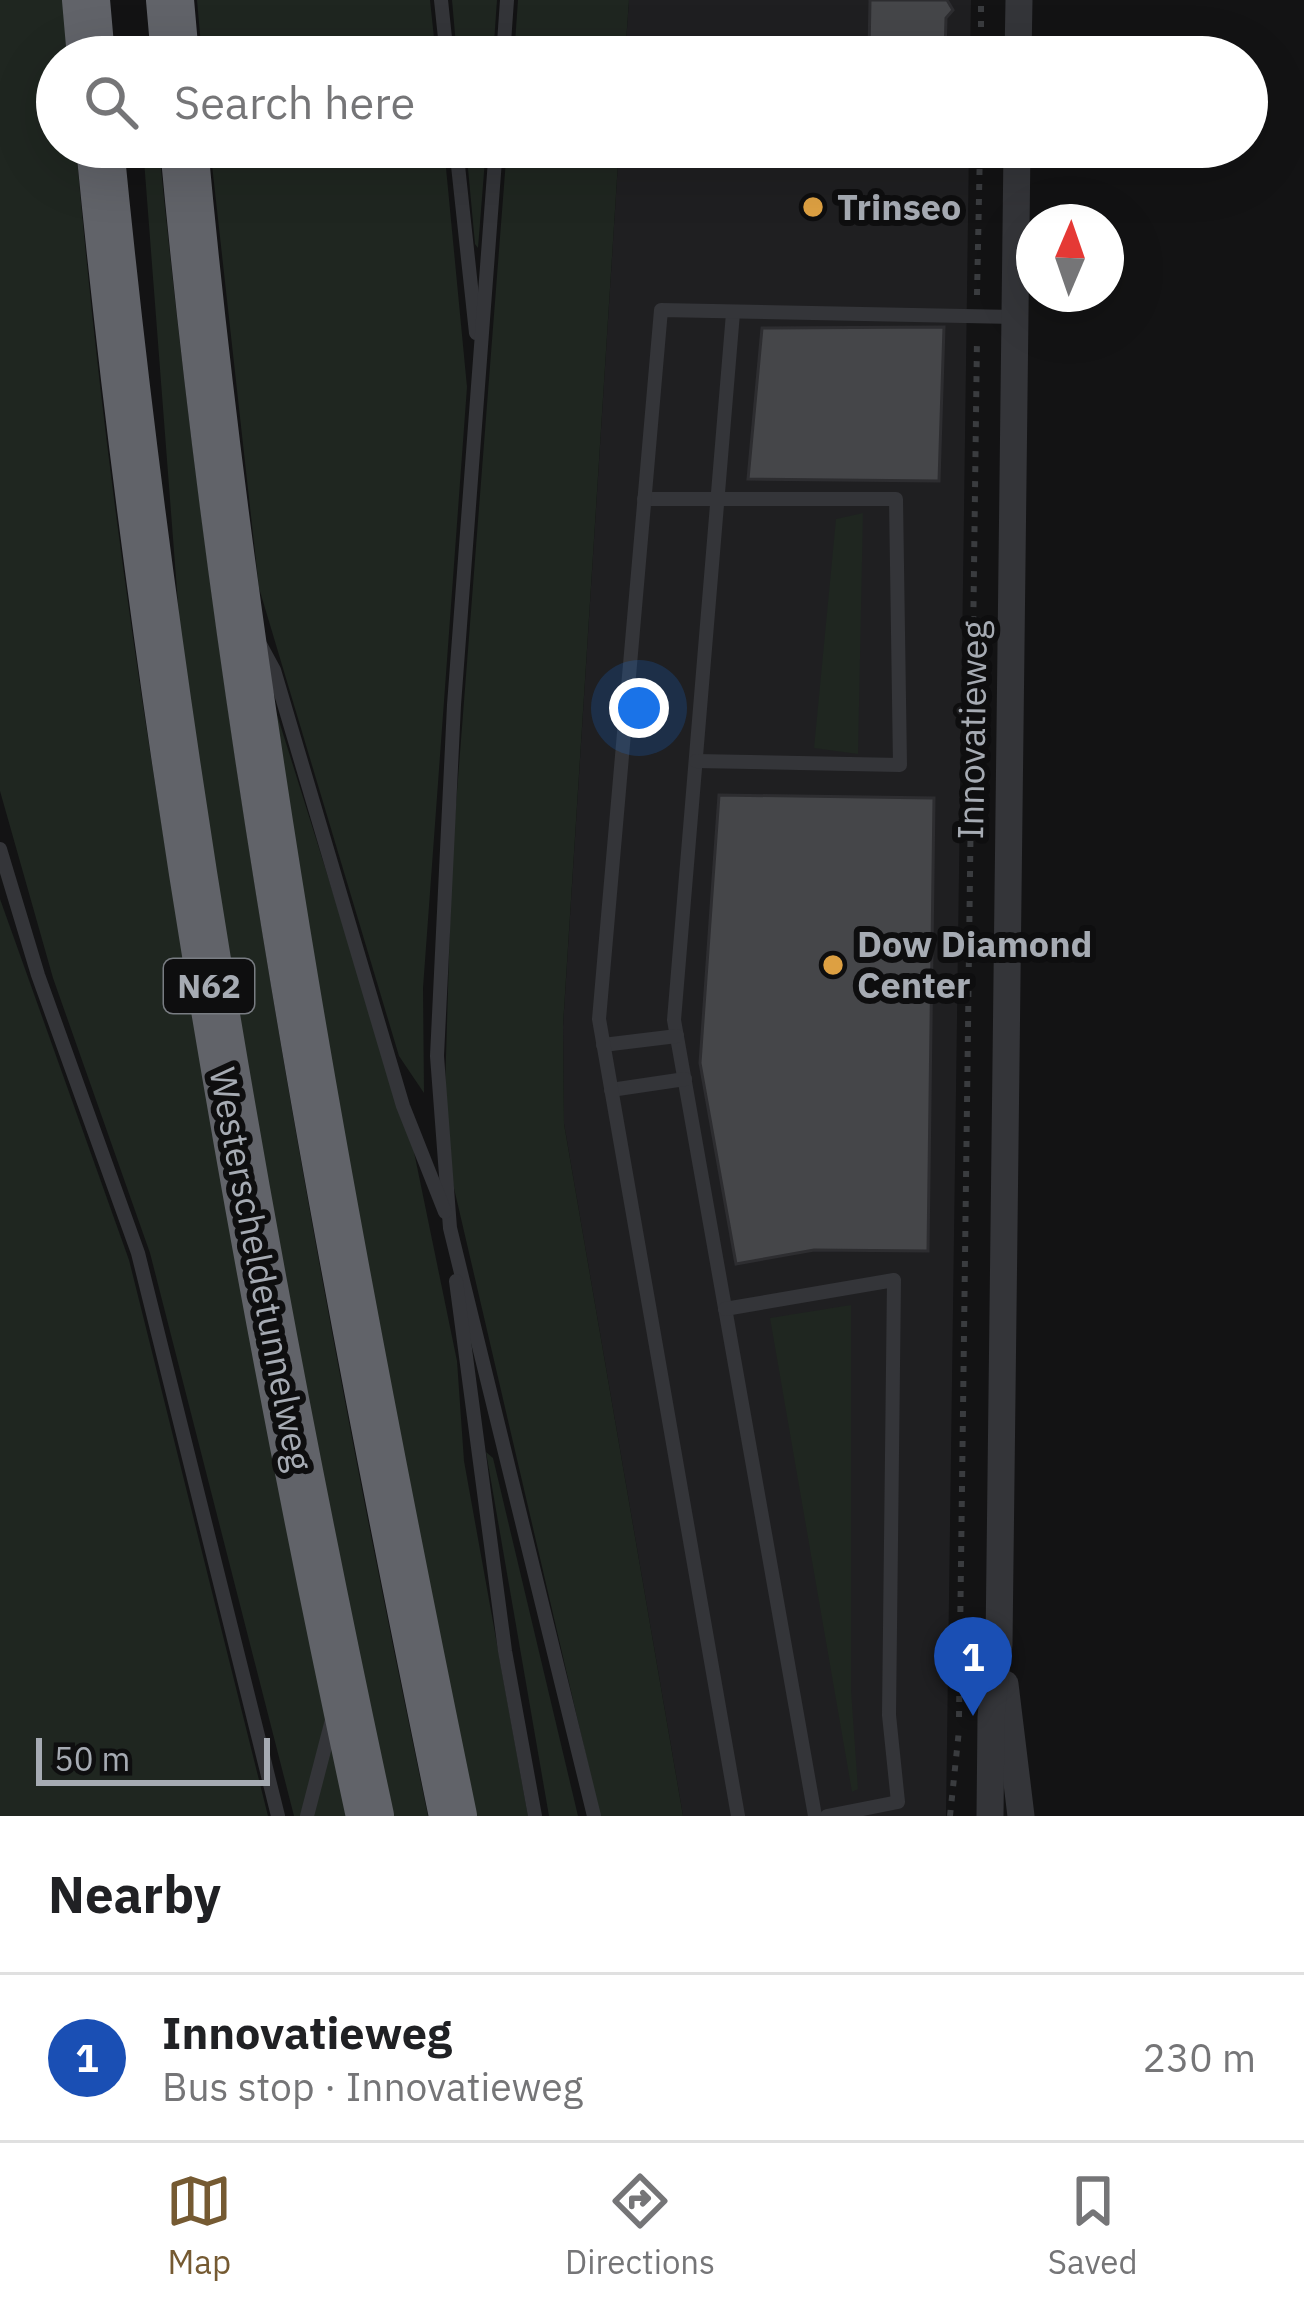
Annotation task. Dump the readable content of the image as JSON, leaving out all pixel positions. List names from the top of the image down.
{
  "streets": {
    "highway": ["N62", "Westerscheldetunnelweg"],
    "street": ["Innovatieweg"]
  },
  "places": ["Trinseo", "Dow Diamond Center"],
  "scale_bar": "50 m",
  "north": "top",
  "page": {
    "search": "Search here",
    "pins": "1",
    "scale": "50 m",
    "heading": "Nearby",
    "list": [
      {
        "mark": "1",
        "name": "Innovatieweg",
        "note": "Bus stop · Innovatieweg",
        "value": "230 m"
      }
    ],
    "nav": ["Map", "Directions", "Saved"]
  }
}
